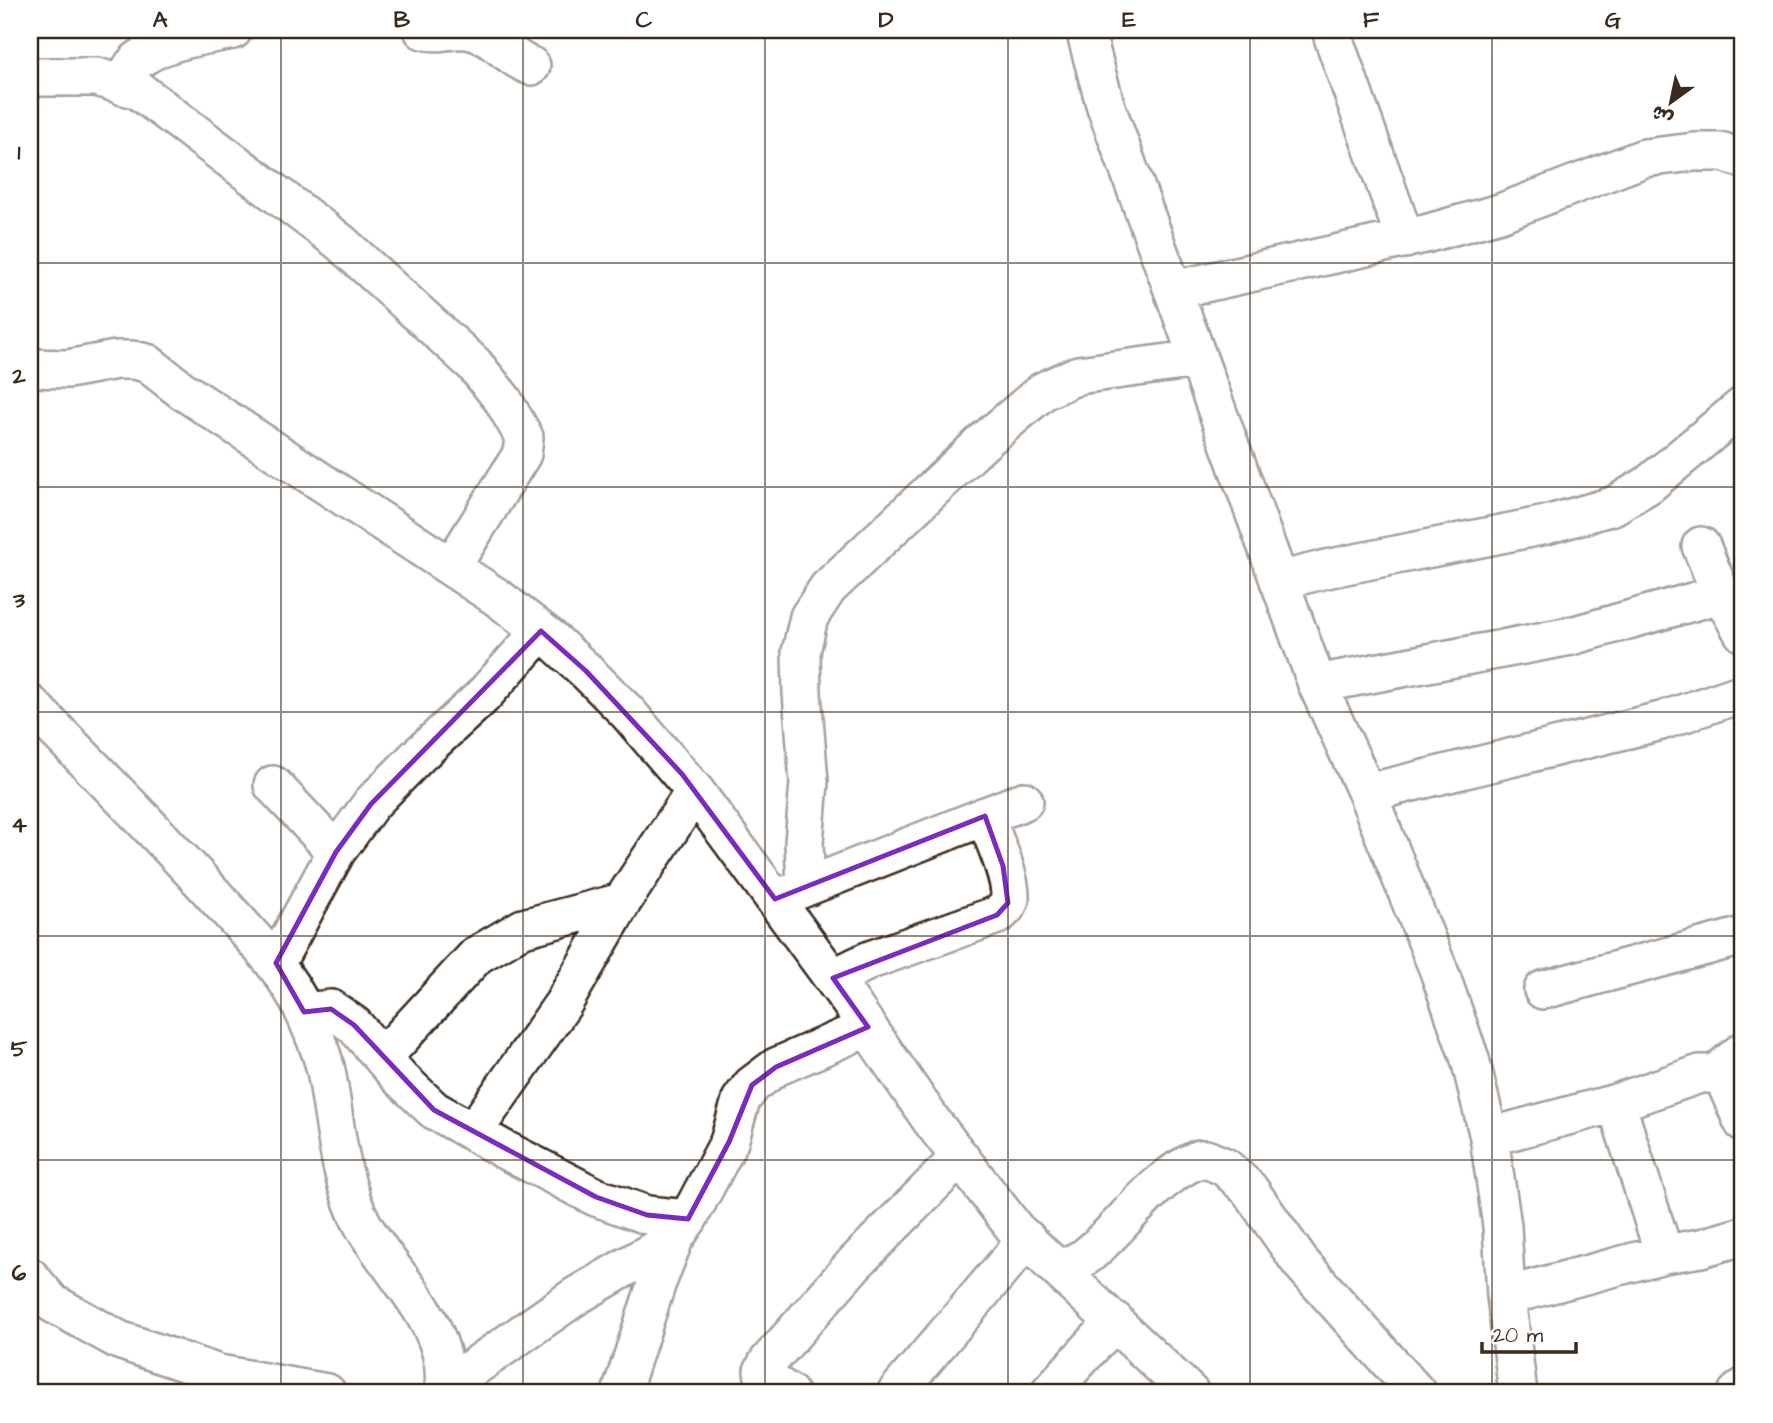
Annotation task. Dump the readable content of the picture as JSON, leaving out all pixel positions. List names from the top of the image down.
{
  "scale_bar": "20 m",
  "north": "bottom left",
  "grid": {
    "columns": [
      "A",
      "B",
      "C",
      "D",
      "E",
      "F",
      "G"
    ],
    "rows": [
      "1",
      "2",
      "3",
      "4",
      "5",
      "6"
    ]
  }
}
